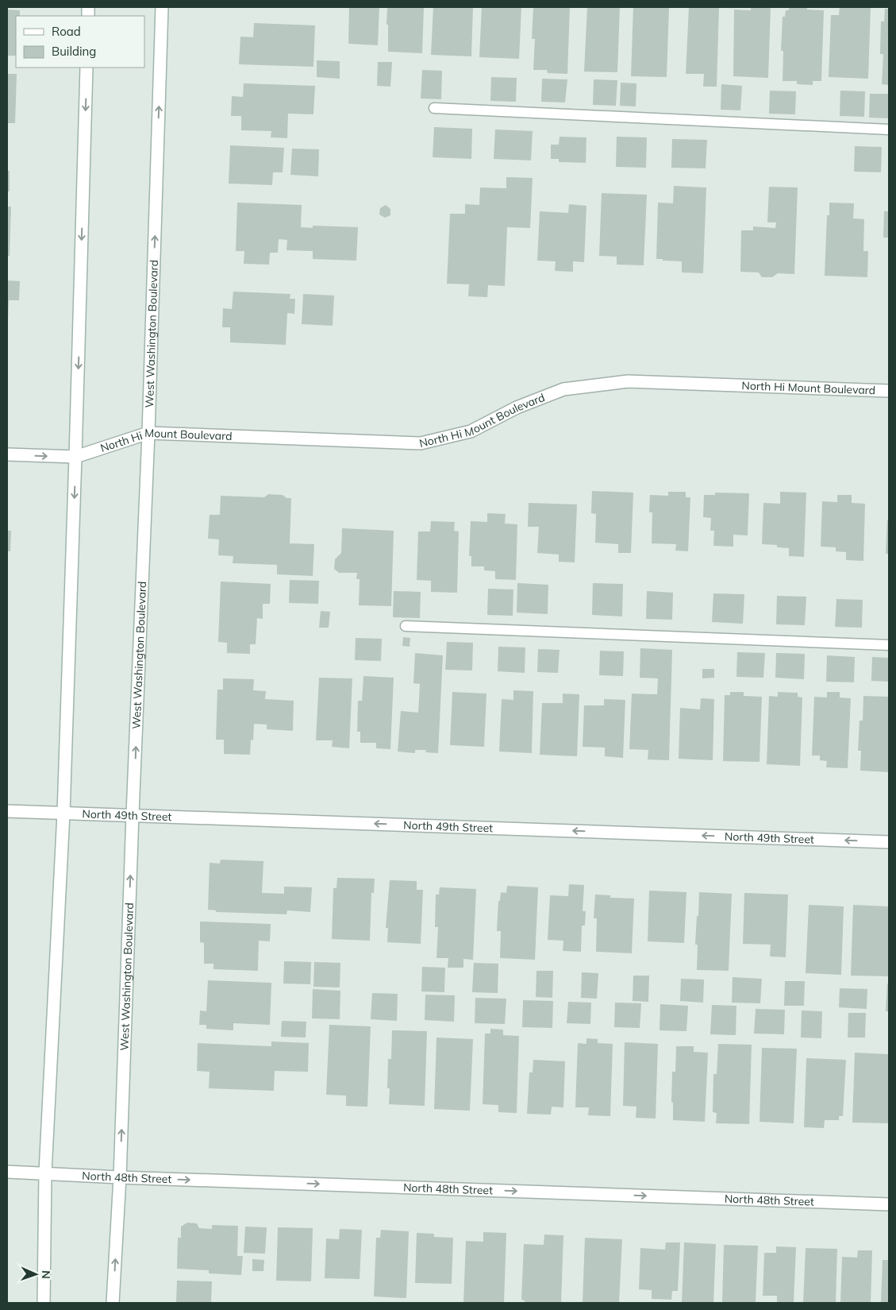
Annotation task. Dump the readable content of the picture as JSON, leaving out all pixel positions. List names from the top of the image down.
{
  "streets": {
    "street": [
      "West Washington Boulevard",
      "North Hi Mount Boulevard",
      "North 49th Street",
      "North 48th Street"
    ]
  },
  "crossings": [
    ["West Washington Boulevard", "North Hi Mount Boulevard"],
    ["West Washington Boulevard", "North 49th Street"],
    ["West Washington Boulevard", "North 48th Street"]
  ],
  "one_way": ["North 49th Street", "North 48th Street"],
  "legend": ["Road", "Building"],
  "north": "right"
}
